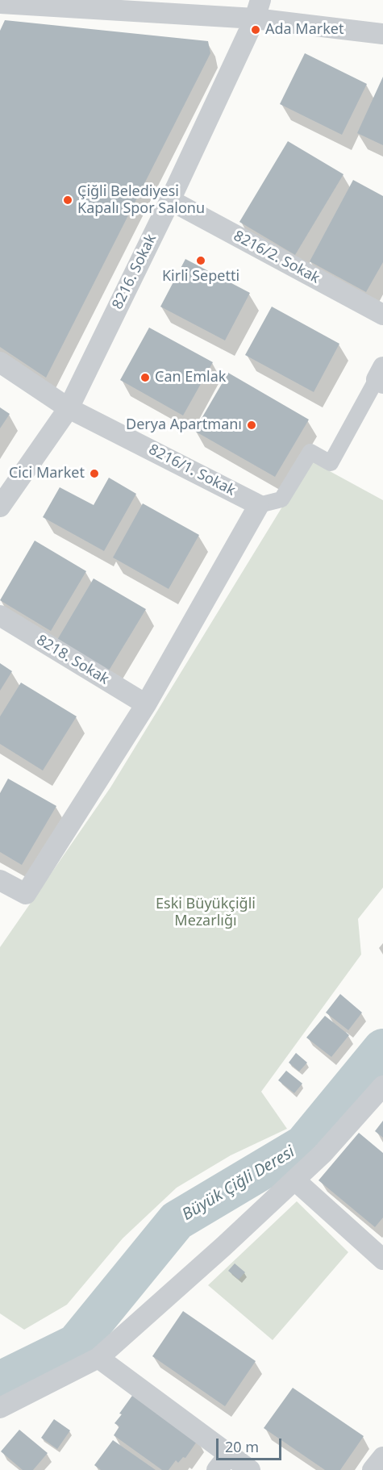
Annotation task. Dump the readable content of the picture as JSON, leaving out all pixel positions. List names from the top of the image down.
{
  "streets": {
    "street": [
      "8216/2. Sokak",
      "8216. Sokak",
      "8216/1. Sokak",
      "8218. Sokak"
    ]
  },
  "crossings": [
    ["8216/2. Sokak", "8216. Sokak"],
    ["8216. Sokak", "8216/1. Sokak"]
  ],
  "water": ["Büyük Çiğli Deresi"],
  "parks": ["Eski Büyükçiğli Mezarlığı"],
  "places": [
    "Ada Market",
    "Çiğli Belediyesi Kapalı Spor Salonu",
    "Kirli Sepetti",
    "Can Emlak",
    "Derya Apartmanı",
    "Cici Market"
  ],
  "scale_bar": "20 m"
}
